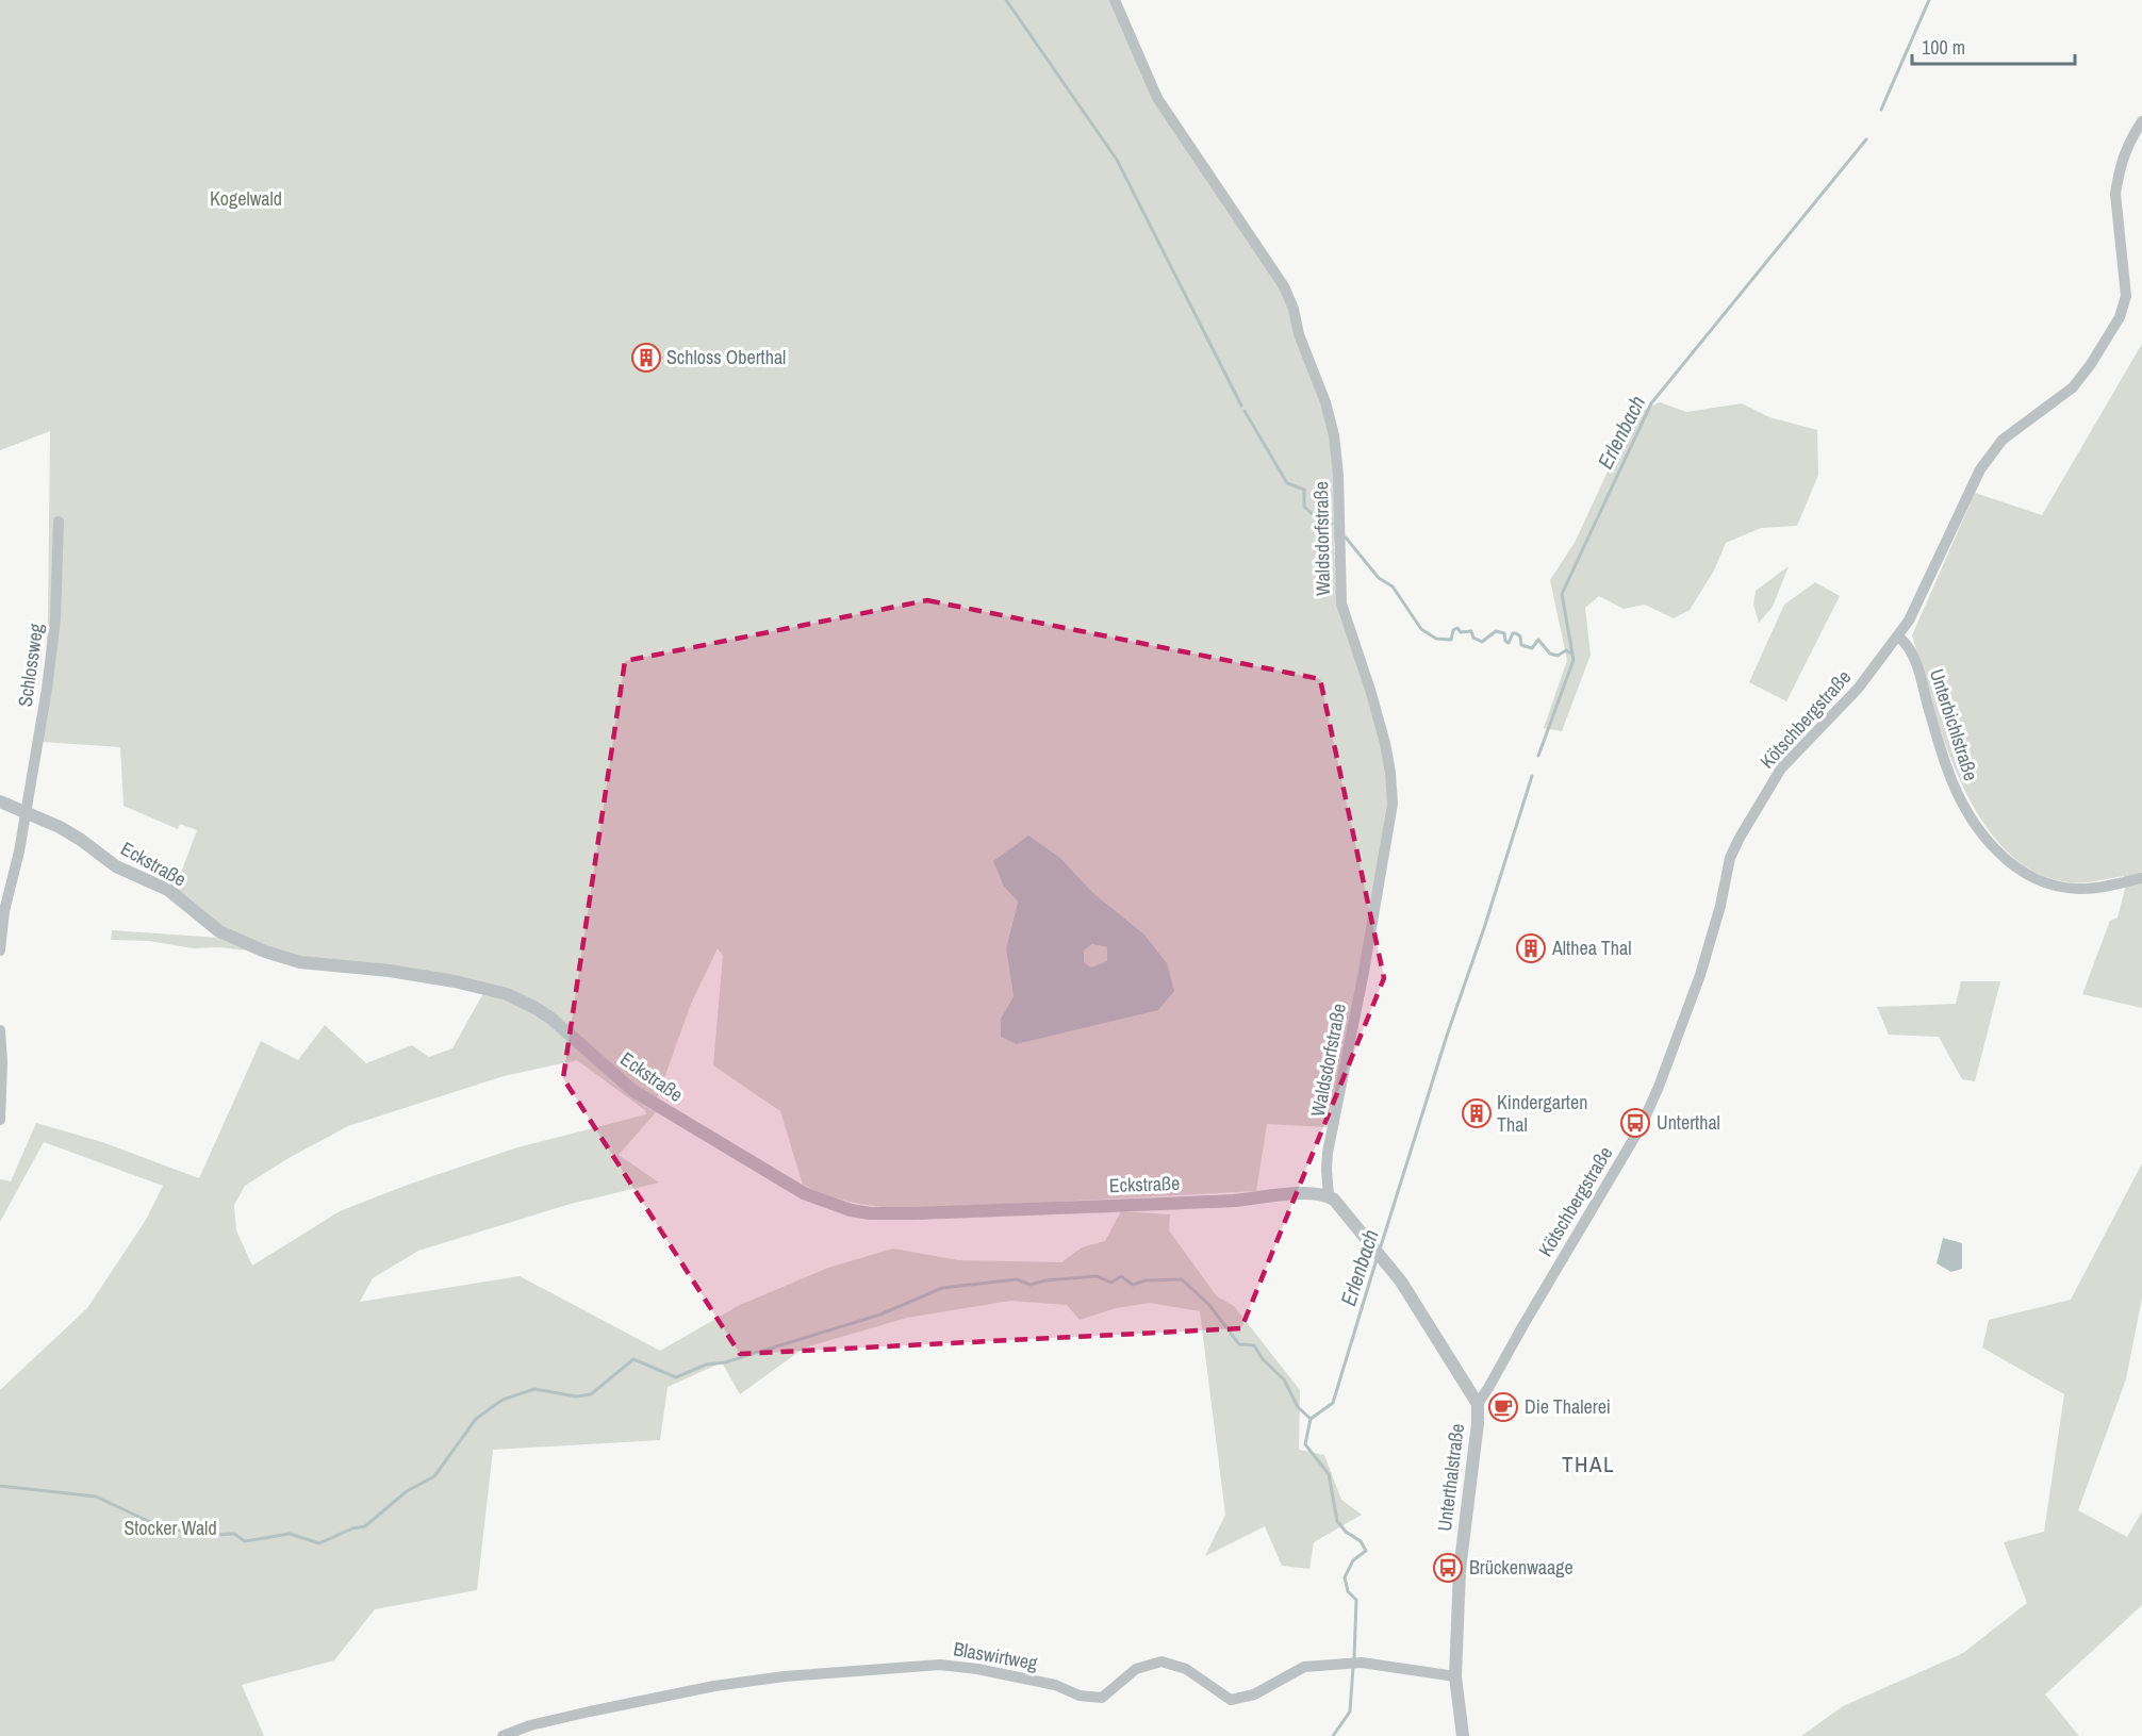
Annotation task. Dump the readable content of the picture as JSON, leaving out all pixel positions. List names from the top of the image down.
{
  "streets": {
    "street": [
      "Waldsdorfstraße",
      "Schlossweg",
      "Kötschbergstraße",
      "Unterbichlstraße",
      "Eckstraße",
      "Unterthalstraße",
      "Blaswirtweg"
    ]
  },
  "crossings": [
    ["Waldsdorfstraße", "Eckstraße"],
    ["Waldsdorfstraße", "Unterthalstraße"],
    ["Schlossweg", "Eckstraße"],
    ["Kötschbergstraße", "Unterbichlstraße"],
    ["Kötschbergstraße", "Unterthalstraße"],
    ["Eckstraße", "Unterthalstraße"],
    ["Unterthalstraße", "Blaswirtweg"]
  ],
  "districts": ["THAL"],
  "water": ["Erlenbach"],
  "parks": ["Kogelwald", "Stocker Wald"],
  "places": {
    "building": ["Schloss Oberthal", "Althea Thal", "Kindergarten Thal"],
    "bus stop": ["Unterthal", "Brückenwaage"],
    "cafe": ["Die Thalerei"]
  },
  "scale_bar": "100 m"
}
